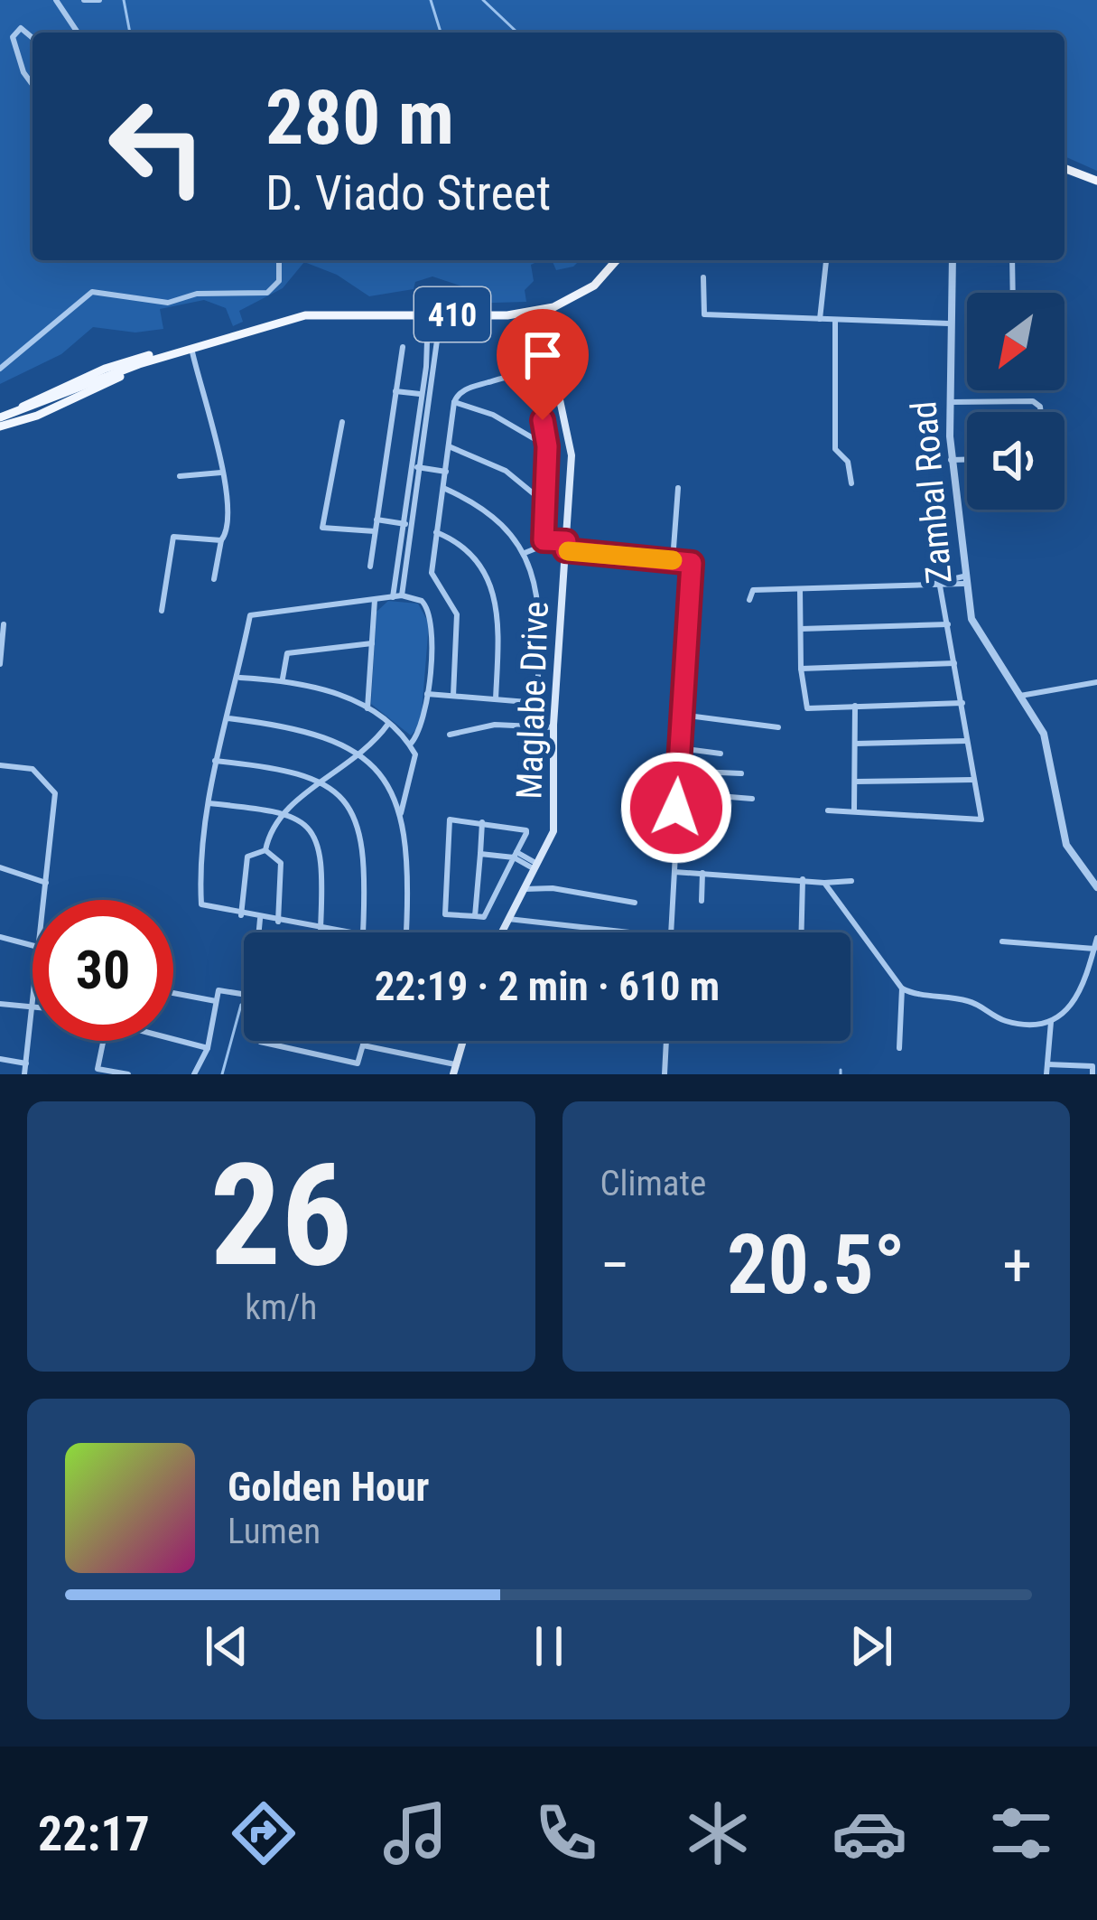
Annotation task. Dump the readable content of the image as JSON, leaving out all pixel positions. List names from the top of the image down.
{
  "streets": {
    "main road": ["410", "Maglabe Drive"],
    "street": ["Zambal Road"]
  },
  "crossings": [
    ["410", "Maglabe Drive"]
  ],
  "north": "bottom left",
  "page": {
    "turn": ["280 m", "D. Viado Street"],
    "limit": "30",
    "trip": "22:19 · 2 min · 610 m",
    "tile": [
      ["26", "km/h"],
      "Climate"
    ],
    "heat": ["−", "20.5°", "+"],
    "song": ["Golden Hour", "Lumen"],
    "tabs": "22:17"
  }
}
